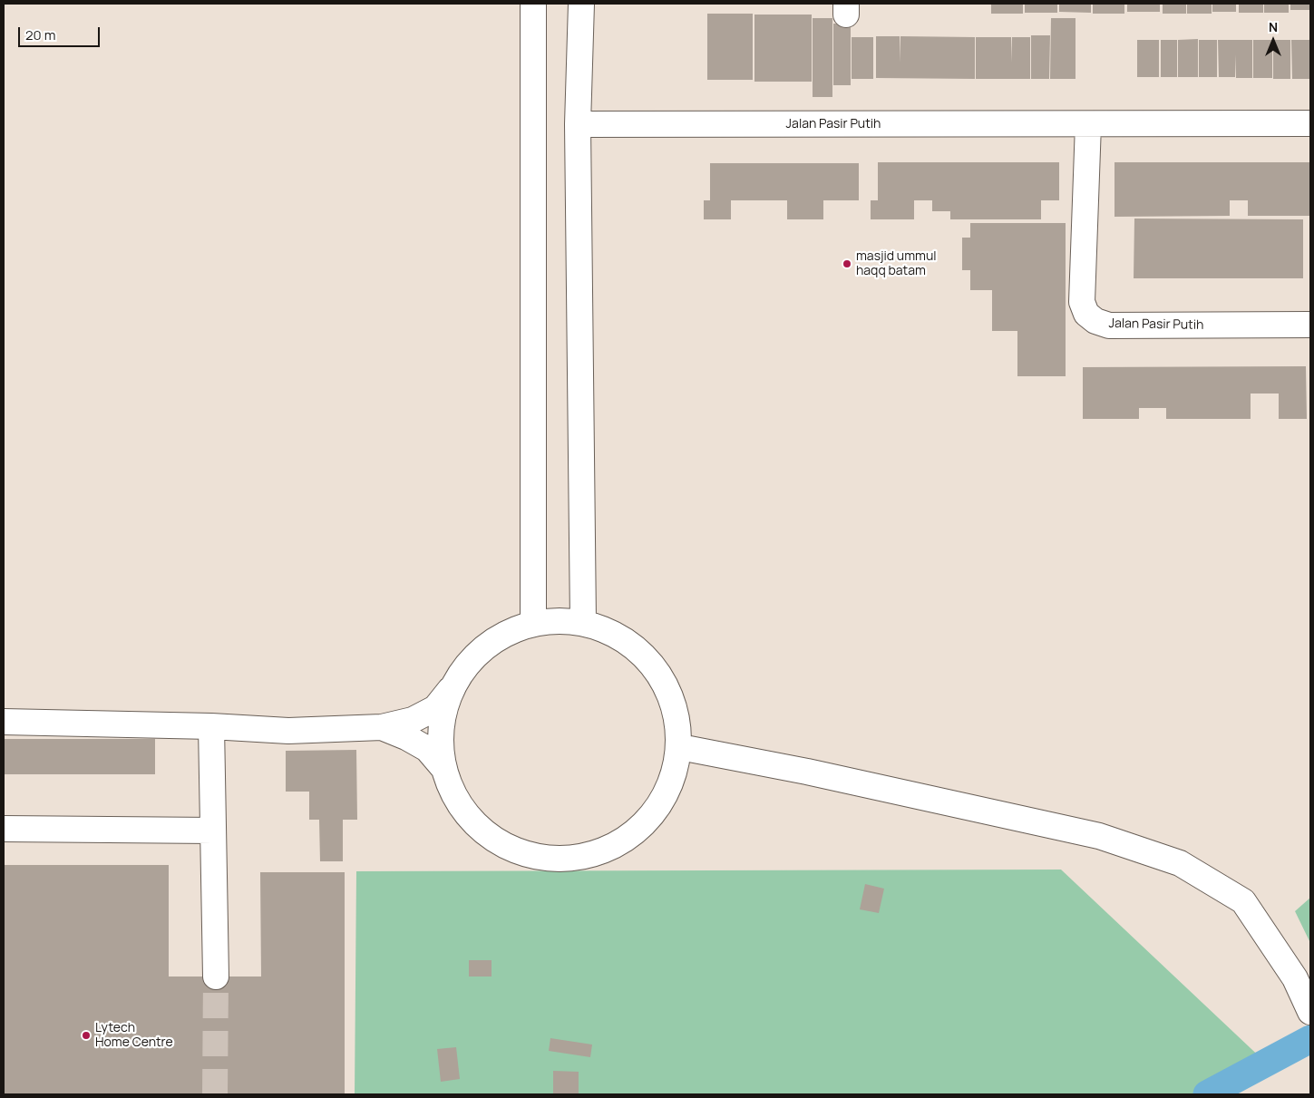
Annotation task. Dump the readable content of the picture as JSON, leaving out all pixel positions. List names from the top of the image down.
{
  "streets": {
    "street": ["Jalan Pasir Putih"]
  },
  "places": ["masjid ummul haqq batam", "Lytech Home Centre"],
  "scale_bar": "20 m",
  "north": "top"
}
